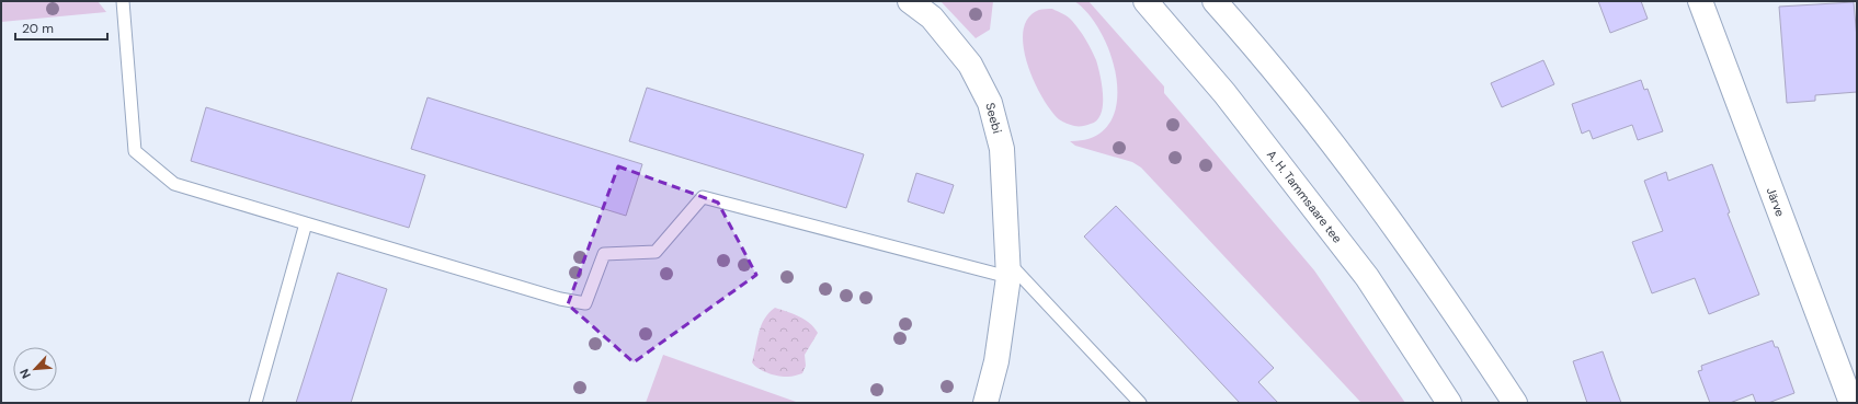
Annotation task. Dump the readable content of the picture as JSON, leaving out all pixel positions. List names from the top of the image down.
{
  "streets": {
    "main road": ["Seebi", "A. H. Tammsaare tee", "Järve"]
  },
  "scale_bar": "20 m",
  "north": "bottom left"
}
